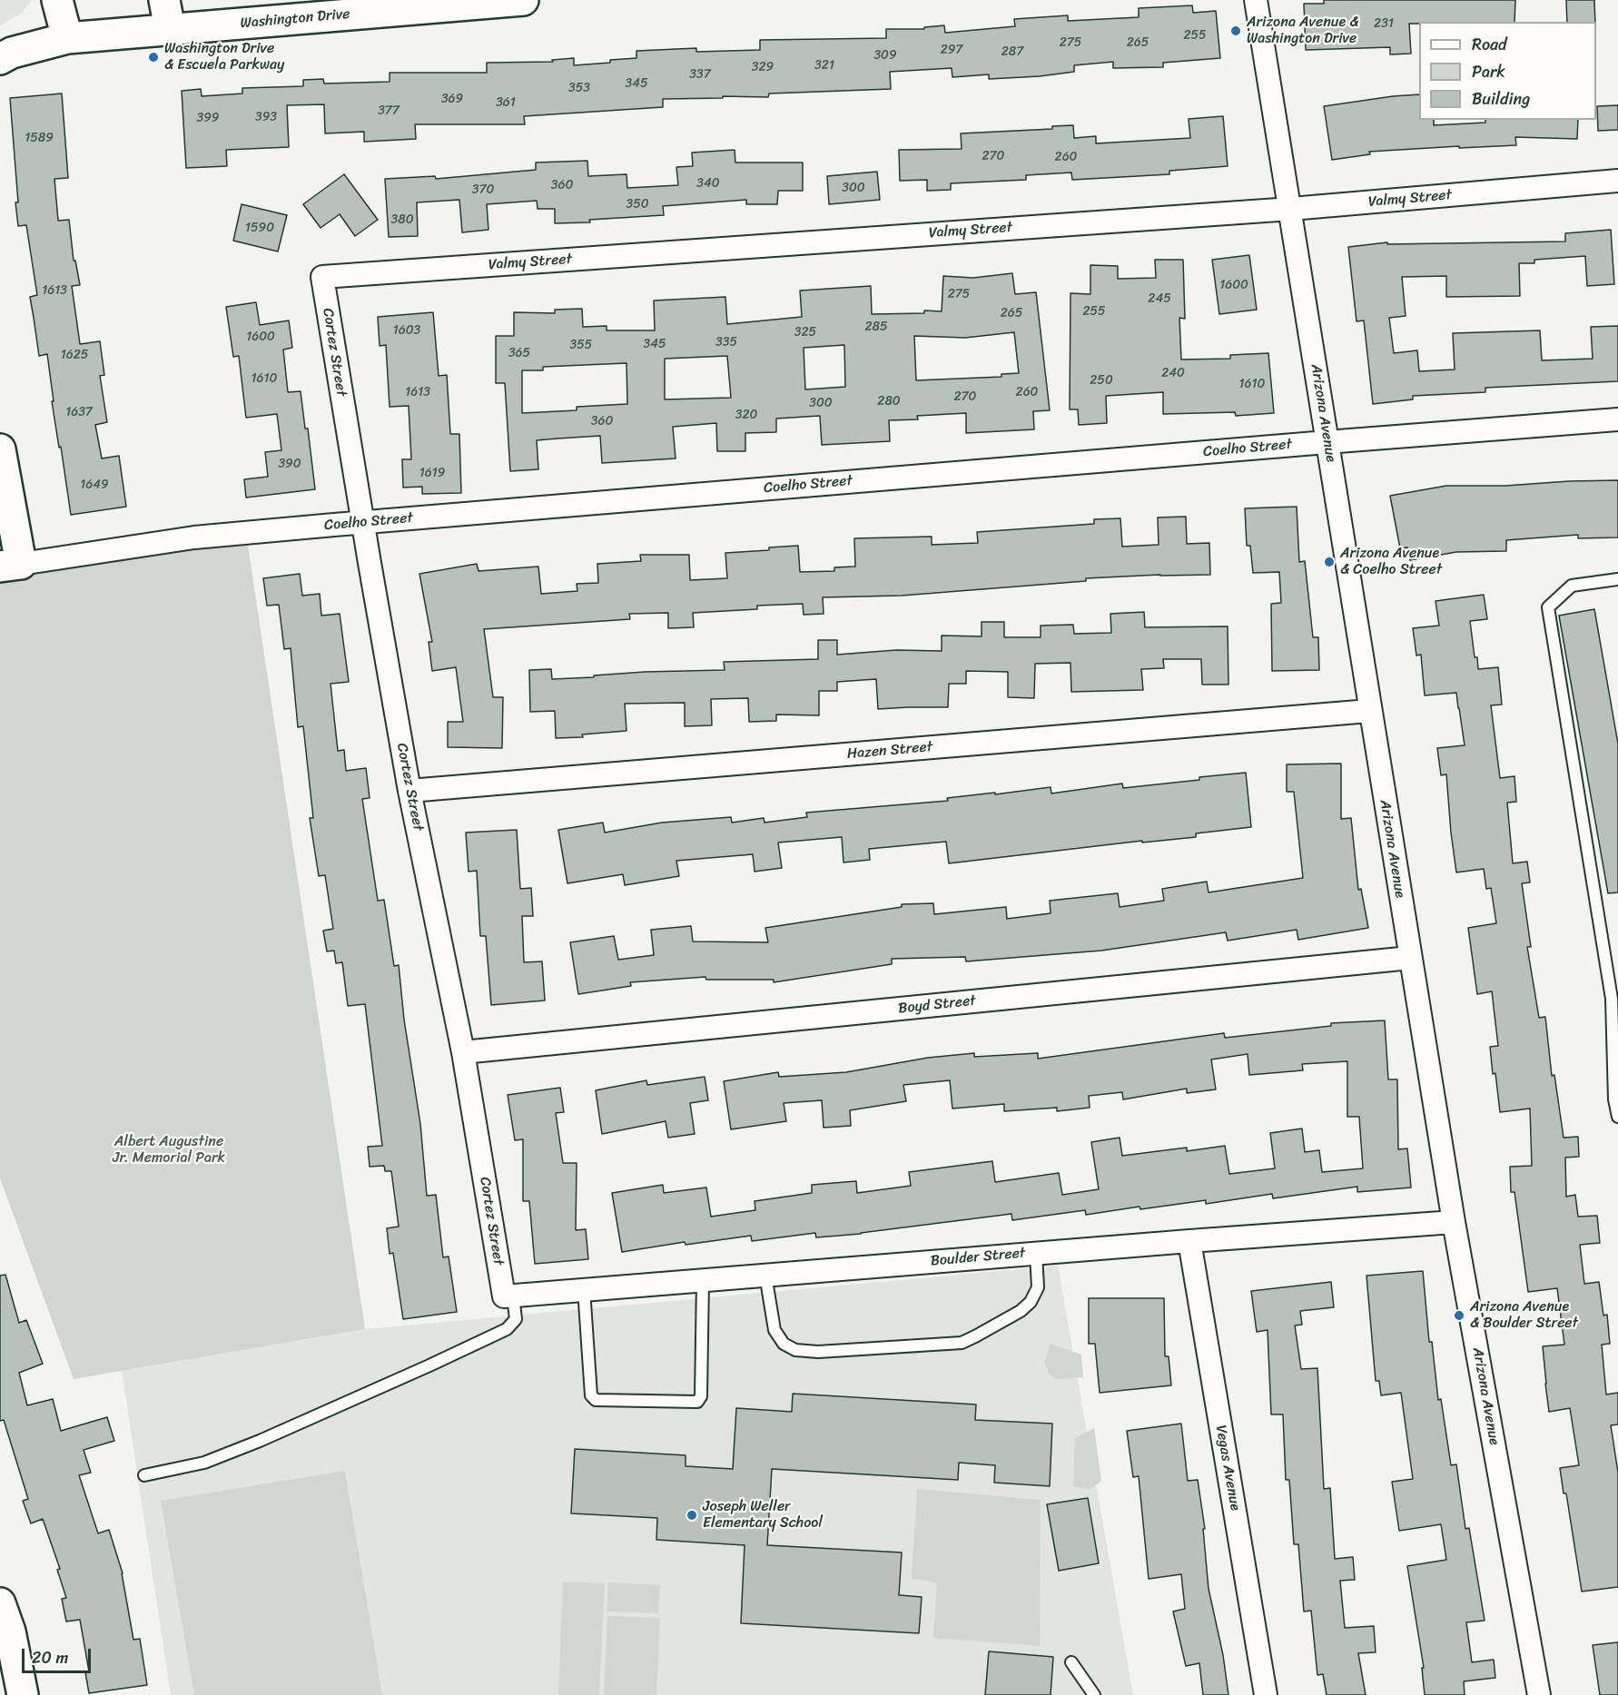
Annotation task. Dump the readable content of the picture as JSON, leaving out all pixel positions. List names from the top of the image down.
{
  "streets": {
    "street": [
      "Washington Drive",
      "Valmy Street",
      "Cortez Street",
      "Arizona Avenue",
      "Coelho Street",
      "Hazen Street",
      "Boyd Street",
      "Boulder Street",
      "Vegas Avenue"
    ]
  },
  "crossings": [
    ["Valmy Street", "Cortez Street"],
    ["Valmy Street", "Arizona Avenue"],
    ["Cortez Street", "Coelho Street"],
    ["Cortez Street", "Hazen Street"],
    ["Cortez Street", "Boyd Street"],
    ["Cortez Street", "Boulder Street"],
    ["Arizona Avenue", "Coelho Street"],
    ["Arizona Avenue", "Hazen Street"],
    ["Arizona Avenue", "Boyd Street"],
    ["Arizona Avenue", "Boulder Street"],
    ["Boulder Street", "Vegas Avenue"]
  ],
  "parks": ["Albert Augustine Jr. Memorial Park"],
  "places": [
    "Arizona Avenue & Washington Drive",
    "Washington Drive & Escuela Parkway",
    "Arizona Avenue & Coelho Street",
    "Arizona Avenue & Boulder Street",
    "Joseph Weller Elementary School"
  ],
  "house_numbers": [
    "231",
    "255",
    "275",
    "265",
    "297",
    "287",
    "309",
    "321",
    "329",
    "337",
    "345",
    "353",
    "369",
    "361",
    "377",
    "393",
    "399",
    "1589",
    "270",
    "260",
    "340",
    "360",
    "300",
    "370",
    "350",
    "380",
    "1590",
    "1600",
    "1613",
    "275",
    "245",
    "255",
    "265",
    "285",
    "1603",
    "325",
    "1600",
    "335",
    "345",
    "355",
    "365",
    "1625",
    "240",
    "1610",
    "250",
    "1610",
    "1613",
    "260",
    "270",
    "280",
    "300",
    "1637",
    "320",
    "360",
    "390",
    "1619",
    "1649"
  ],
  "legend": ["Road", "Park", "Building"],
  "scale_bar": "20 m"
}
